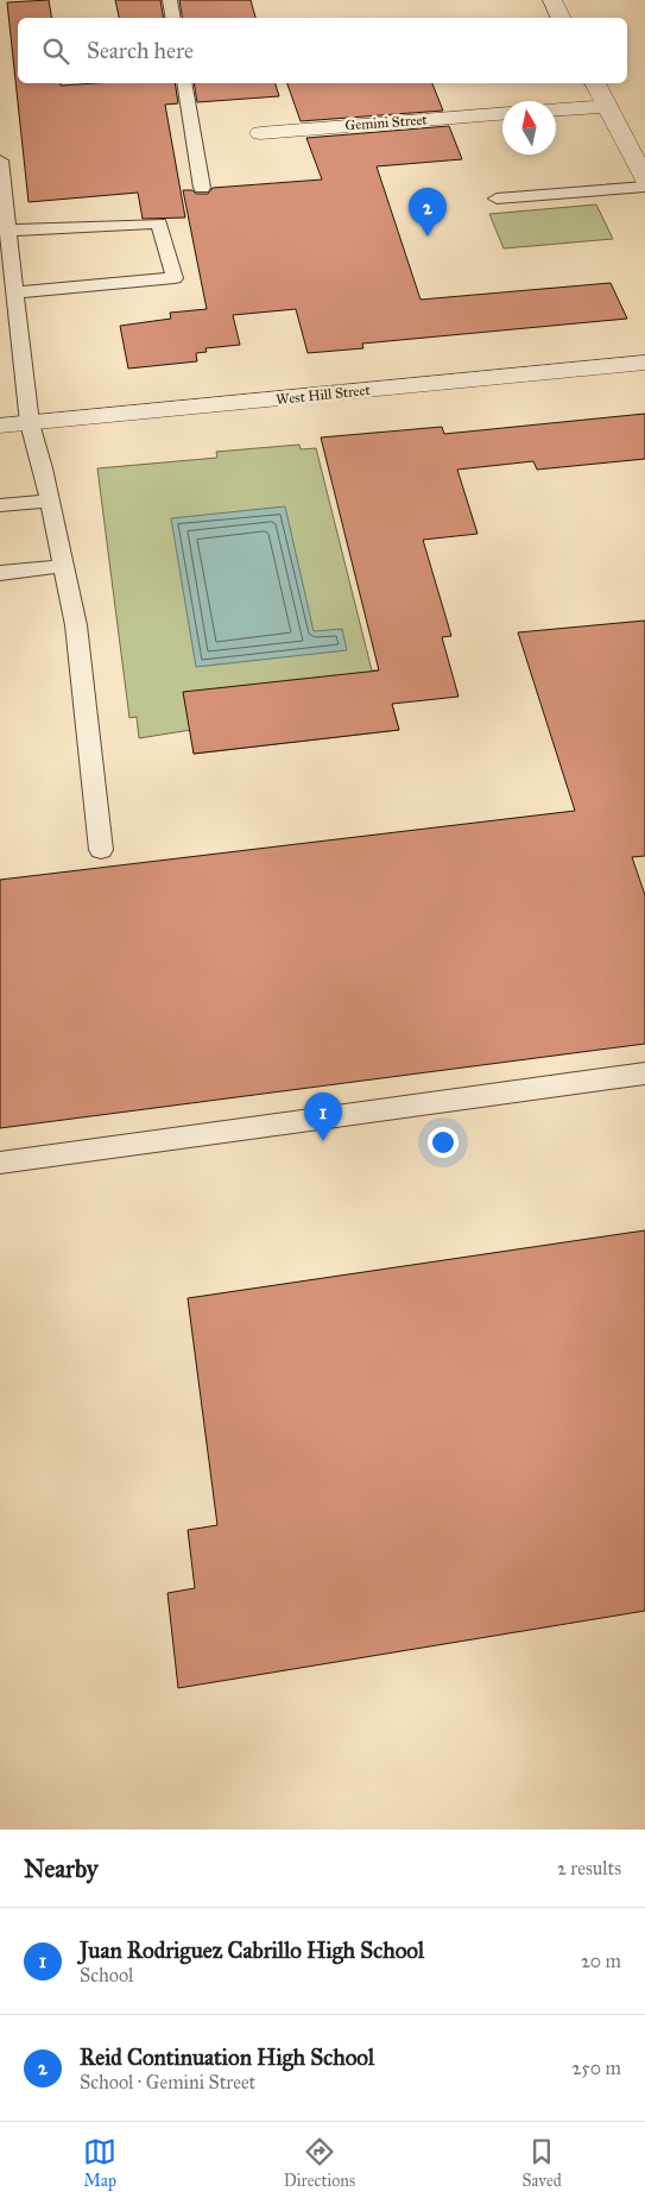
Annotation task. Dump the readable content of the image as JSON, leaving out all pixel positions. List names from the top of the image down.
{
  "streets": {
    "street": ["Gemini Street", "West Hill Street"]
  },
  "north": "top",
  "page": {
    "search": "Search here",
    "pins": ["2", "1"],
    "heading": ["Nearby", "2 results"],
    "list": [
      {
        "mark": "1",
        "name": "Juan Rodriguez Cabrillo High School",
        "note": "School",
        "value": "20 m"
      },
      {
        "mark": "2",
        "name": "Reid Continuation High School",
        "note": "School · Gemini Street",
        "value": "250 m"
      }
    ],
    "nav": ["Map", "Directions", "Saved"]
  }
}
